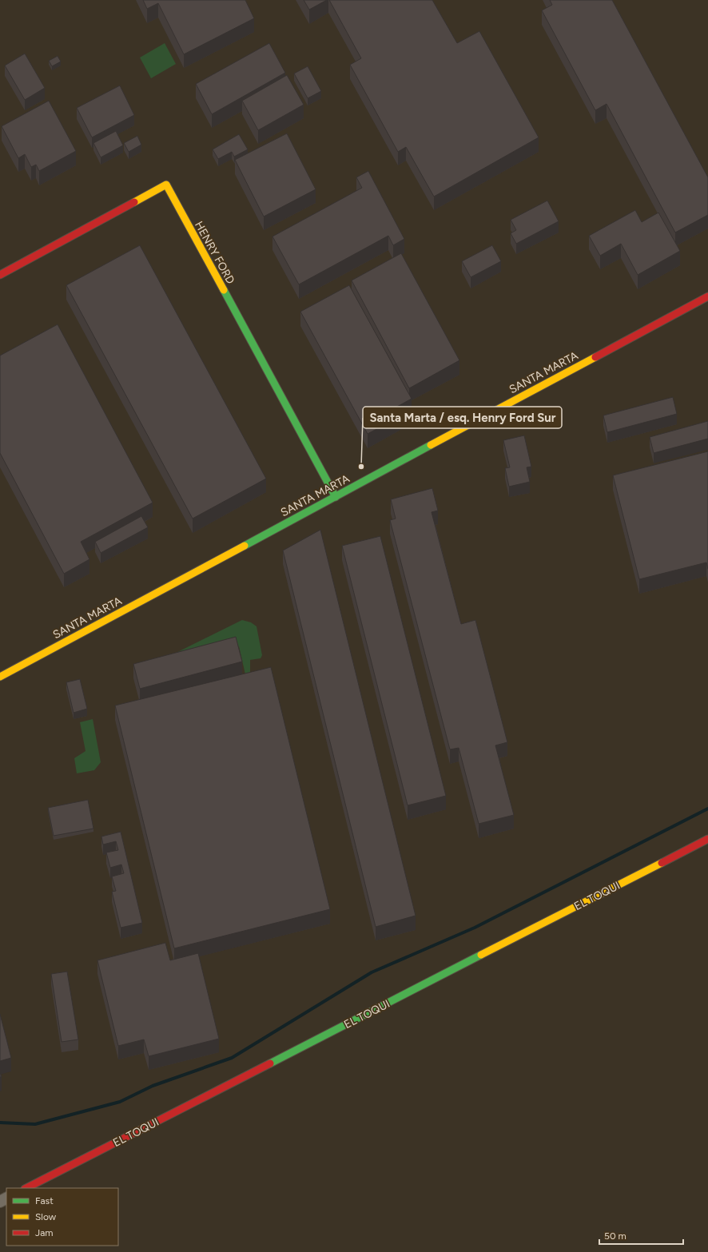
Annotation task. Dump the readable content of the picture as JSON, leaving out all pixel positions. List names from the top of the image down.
{
  "streets": {
    "street": ["HENRY FORD", "SANTA MARTA", "EL TOQUI"]
  },
  "crossings": [
    ["HENRY FORD", "SANTA MARTA"]
  ],
  "places": ["Santa Marta / esq. Henry Ford Sur"],
  "legend": ["Fast", "Slow", "Jam"],
  "scale_bar": "50 m"
}
